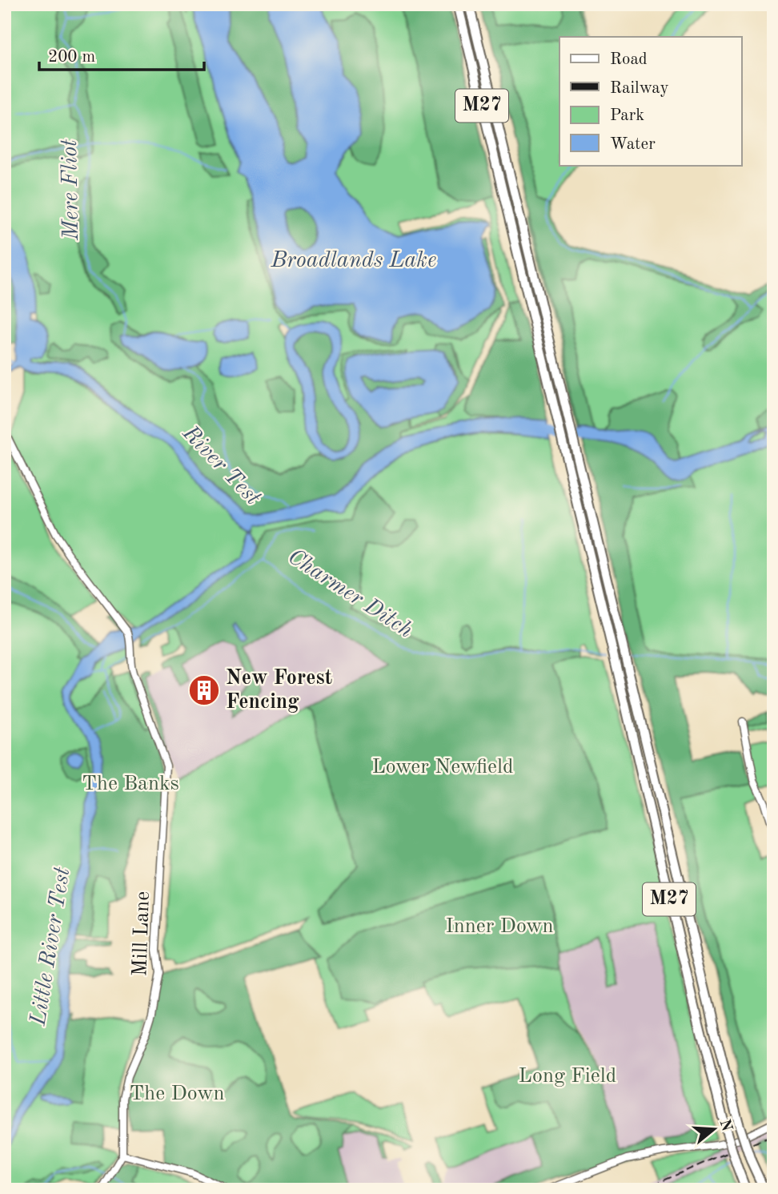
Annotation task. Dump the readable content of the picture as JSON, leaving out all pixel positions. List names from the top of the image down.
{
  "streets": {
    "highway": ["M27"],
    "street": ["Mill Lane"]
  },
  "water": [
    "Mere Fliot",
    "Broadlands Lake",
    "River Test",
    "Charmer Ditch",
    "Little River Test"
  ],
  "parks": [
    "Lower Newfield",
    "The Banks",
    "Inner Down",
    "Long Field",
    "The Down"
  ],
  "places": {
    "building": ["New Forest Fencing"]
  },
  "legend": [
    "Road",
    "Railway",
    "Park",
    "Water"
  ],
  "scale_bar": "200 m",
  "north": "right"
}
